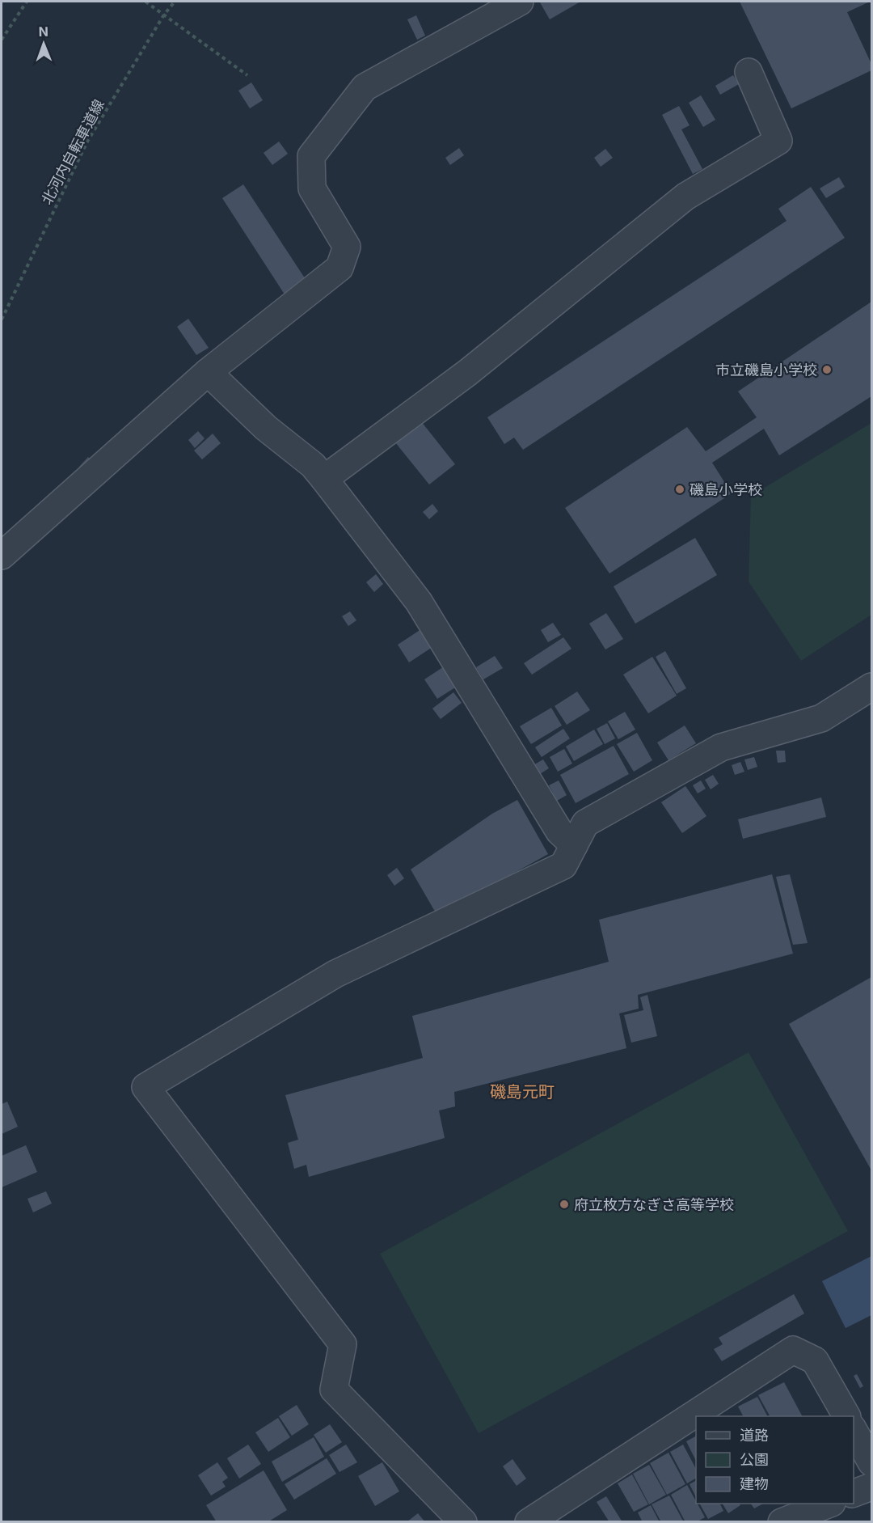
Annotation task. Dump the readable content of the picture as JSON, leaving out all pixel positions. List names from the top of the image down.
{
  "streets": {
    "path": ["北河内自転車道線"]
  },
  "districts": ["磯島元町"],
  "places": ["市立磯島小学校", "磯島小学校", "府立枚方なぎさ高等学校"],
  "legend": ["道路", "公園", "建物"],
  "north": "top"
}
